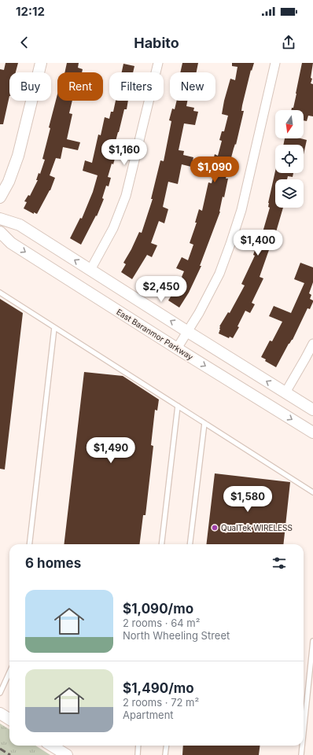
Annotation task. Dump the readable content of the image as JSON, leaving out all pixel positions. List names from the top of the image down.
{
  "streets": {
    "street": ["East Baranmor Parkway"]
  },
  "places": ["QualTek WIRELESS"],
  "north": "bottom",
  "page": {
    "status": "12:12",
    "header": "Habito",
    "chip": [
      "Buy",
      "Rent",
      "Filters",
      "New"
    ],
    "price": [
      "$1,160",
      "$1,090",
      "$1,400",
      "$2,450",
      "$1,490",
      "$1,580"
    ],
    "heading": "6 homes",
    "list": [
      {
        "name": "$1,090/mo",
        "note": "2 rooms · 64 m² · North Wheeling Street"
      },
      {
        "name": "$1,490/mo",
        "note": "2 rooms · 72 m² · Apartment"
      }
    ]
  }
}
